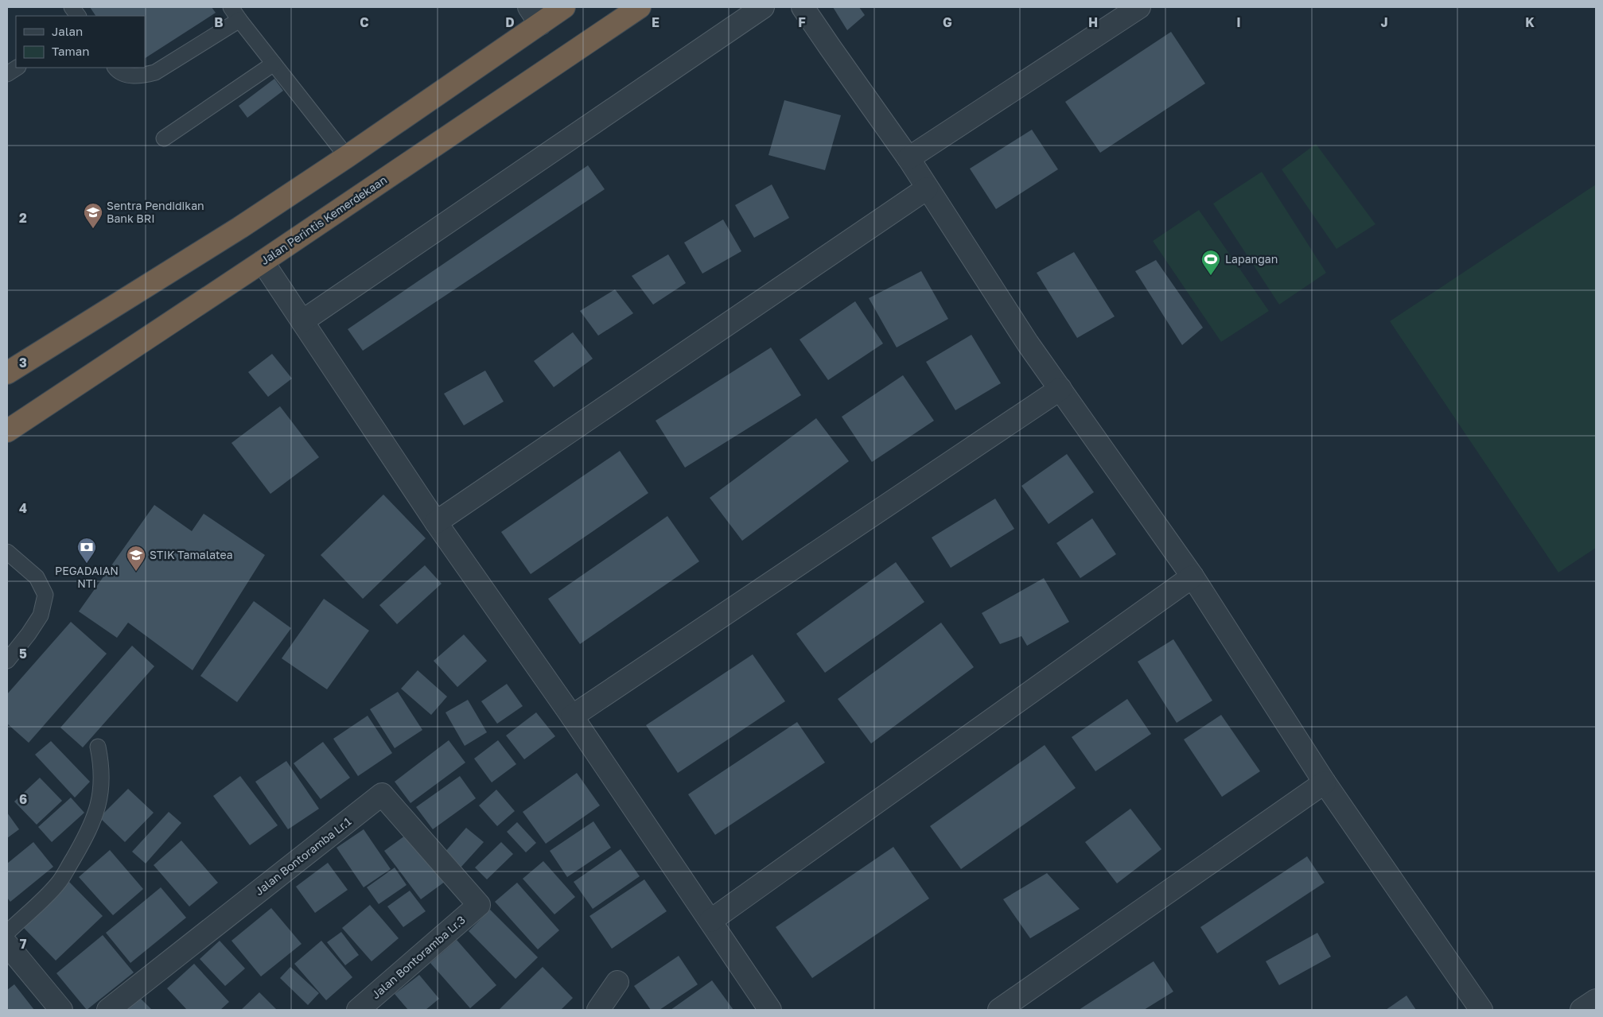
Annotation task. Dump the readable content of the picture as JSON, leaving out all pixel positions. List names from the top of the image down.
{
  "streets": {
    "highway": ["Jalan Perintis Kemerdekaan"],
    "street": ["Jalan Bontoramba Lr.1", "Jalan Bontoramba Lr.3"]
  },
  "crossings": [
    ["Jalan Bontoramba Lr.1", "Jalan Bontoramba Lr.3"]
  ],
  "places": {
    "school or university": ["Sentra Pendidikan Bank BRI", "STIK Tamalatea"],
    "sports": ["Lapangan"],
    "bank": ["PEGADAIAN NTI"]
  },
  "legend": ["Jalan", "Taman"],
  "grid": {
    "columns": [
      "B",
      "C",
      "D",
      "E",
      "F",
      "G",
      "H",
      "I",
      "J",
      "K"
    ],
    "rows": [
      "2",
      "3",
      "4",
      "5",
      "6",
      "7"
    ]
  }
}
